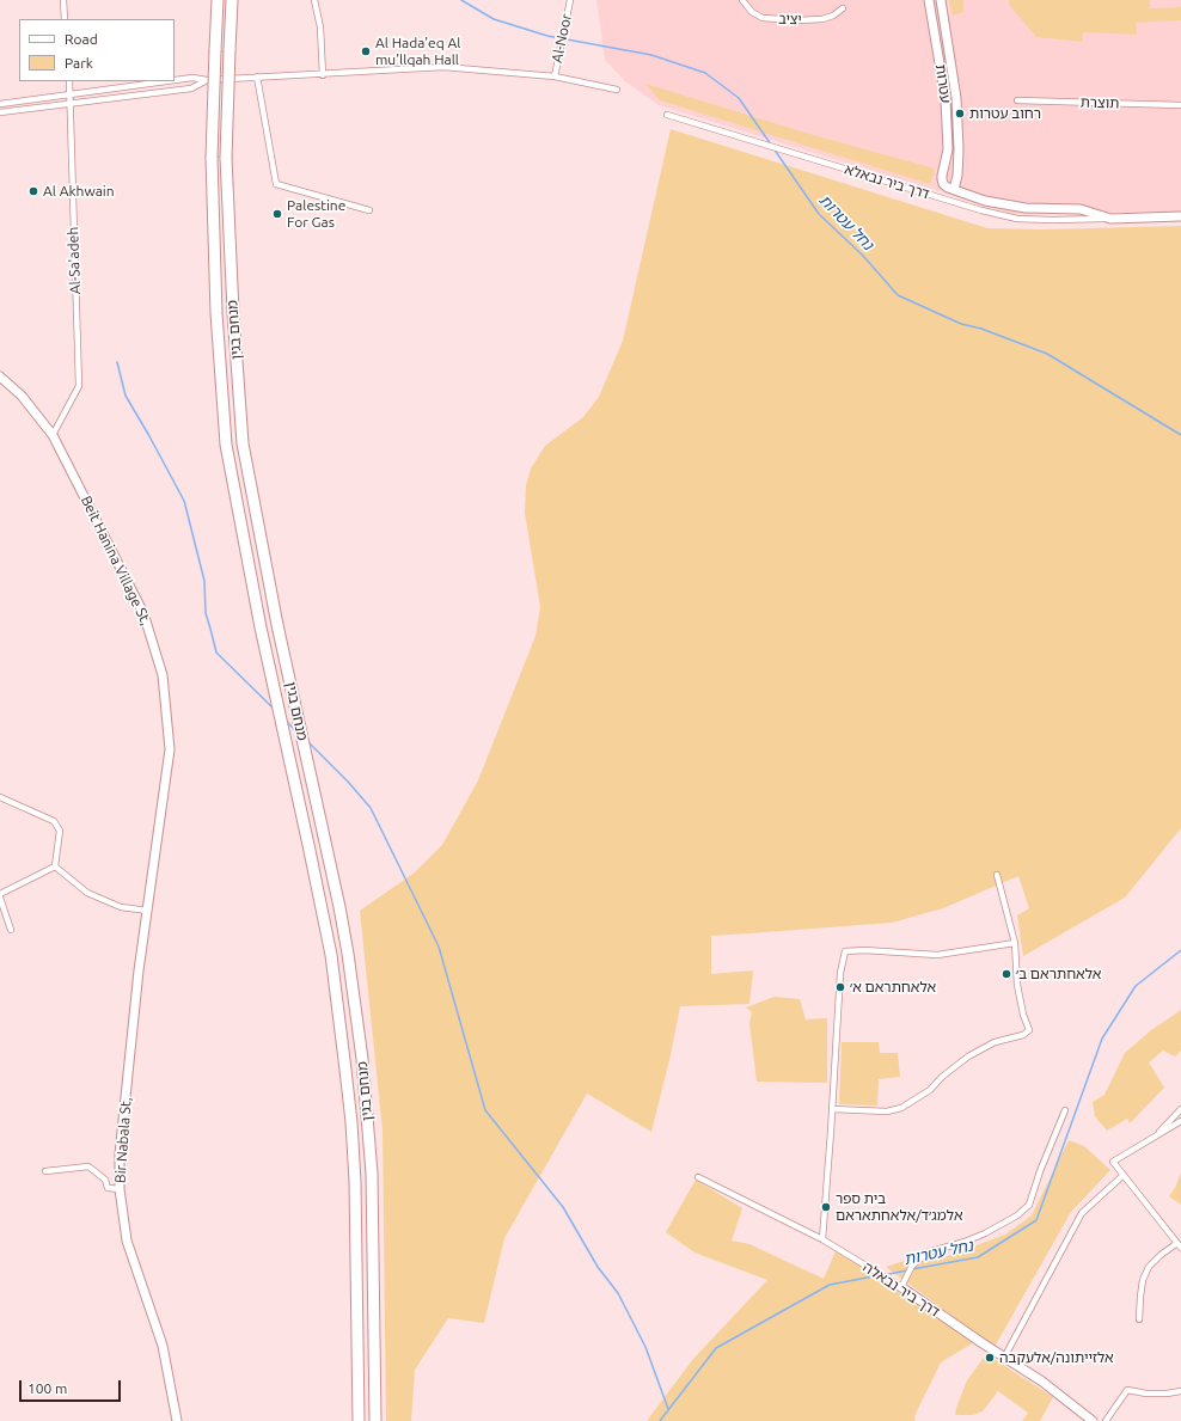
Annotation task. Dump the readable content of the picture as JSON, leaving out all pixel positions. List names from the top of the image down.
{
  "streets": {
    "highway": ["מנחם בגין"],
    "street": [
      "יציב",
      "Al-Noor",
      "עטרות",
      "תוצרת",
      "דרך ביר נבאלא",
      "Al-Sa'adeh",
      "Beit Hanina Village St,",
      "Bir Nabala St,",
      "דרך ביר נבאלה"
    ]
  },
  "crossings": [
    ["Al-Sa'adeh", "Beit Hanina Village St,"],
    ["Beit Hanina Village St,", "Bir Nabala St,"]
  ],
  "water": ["נחל עטרות"],
  "places": [
    "Al Hada'eq Al mu'llqah Hall",
    "רחוב עטרות",
    "Al Akhwain",
    "Palestine For Gas",
    "אלאחתראם ב׳",
    "אלאחתראם א׳",
    "בית ספר אלמג׳ד/אלאחתאראם",
    "אלזייתונה/אלעקבה"
  ],
  "legend": ["Road", "Park"],
  "scale_bar": "100 m"
}
